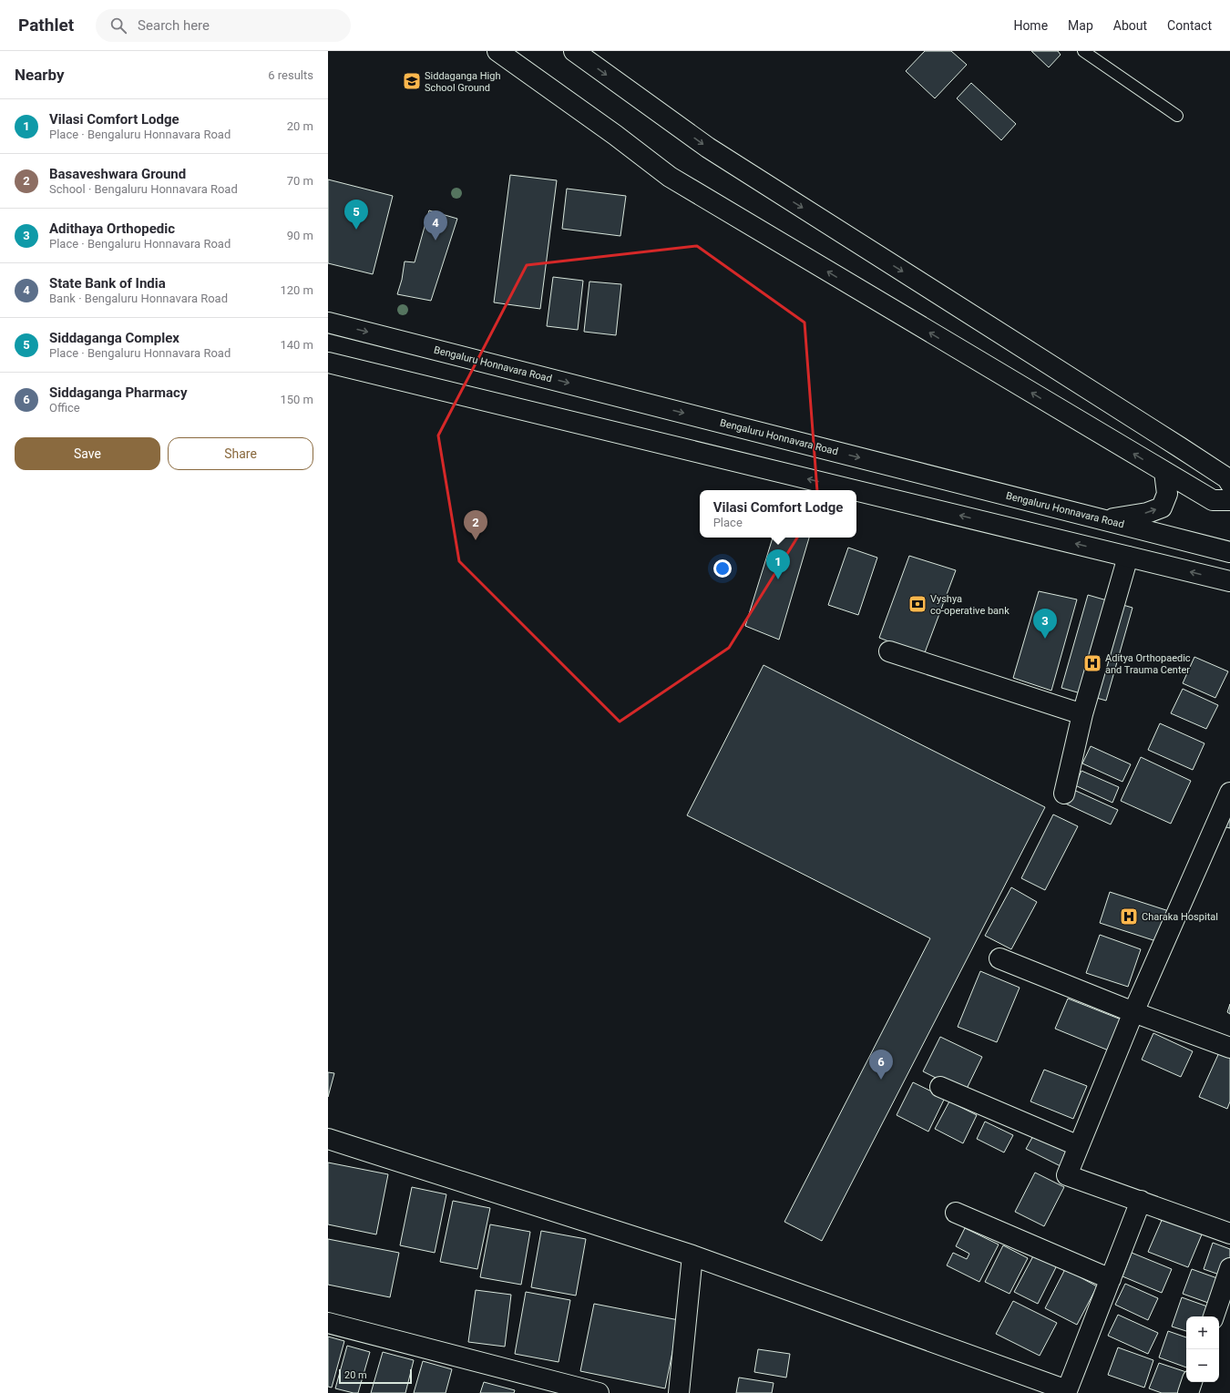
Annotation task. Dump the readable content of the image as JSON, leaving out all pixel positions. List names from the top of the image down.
{
  "streets": {
    "main road": ["Bengaluru Honnavara Road"]
  },
  "places": {
    "school or university": ["Siddaganga High School Ground"],
    "bank": ["Vyshya co-operative bank"],
    "hospital": ["Aditya Orthopaedic and Trauma Center", "Charaka Hospital"]
  },
  "scale_bar": "20 m",
  "page": {
    "header": "Pathlet",
    "search": "Search here",
    "nav": [
      "Home",
      "Map",
      "About",
      "Contact"
    ],
    "heading": ["Nearby", "6 results"],
    "list": [
      {
        "mark": "1",
        "name": "Vilasi Comfort Lodge",
        "note": "Place · Bengaluru Honnavara Road",
        "value": "20 m"
      },
      {
        "mark": "2",
        "name": "Basaveshwara Ground",
        "note": "School · Bengaluru Honnavara Road",
        "value": "70 m"
      },
      {
        "mark": "3",
        "name": "Adithaya Orthopedic",
        "note": "Place · Bengaluru Honnavara Road",
        "value": "90 m"
      },
      {
        "mark": "4",
        "name": "State Bank of India",
        "note": "Bank · Bengaluru Honnavara Road",
        "value": "120 m"
      },
      {
        "mark": "5",
        "name": "Siddaganga Complex",
        "note": "Place · Bengaluru Honnavara Road",
        "value": "140 m"
      },
      {
        "mark": "6",
        "name": "Siddaganga Pharmacy",
        "note": "Office",
        "value": "150 m"
      }
    ],
    "pins": [
      "5",
      "4",
      "2",
      "1",
      "3",
      "6"
    ],
    "buttons": ["Save", "Share"],
    "popup": ["Vilasi Comfort Lodge", "Place"],
    "map_buttons": ["+", "−"],
    "scale": "20 m"
  }
}
